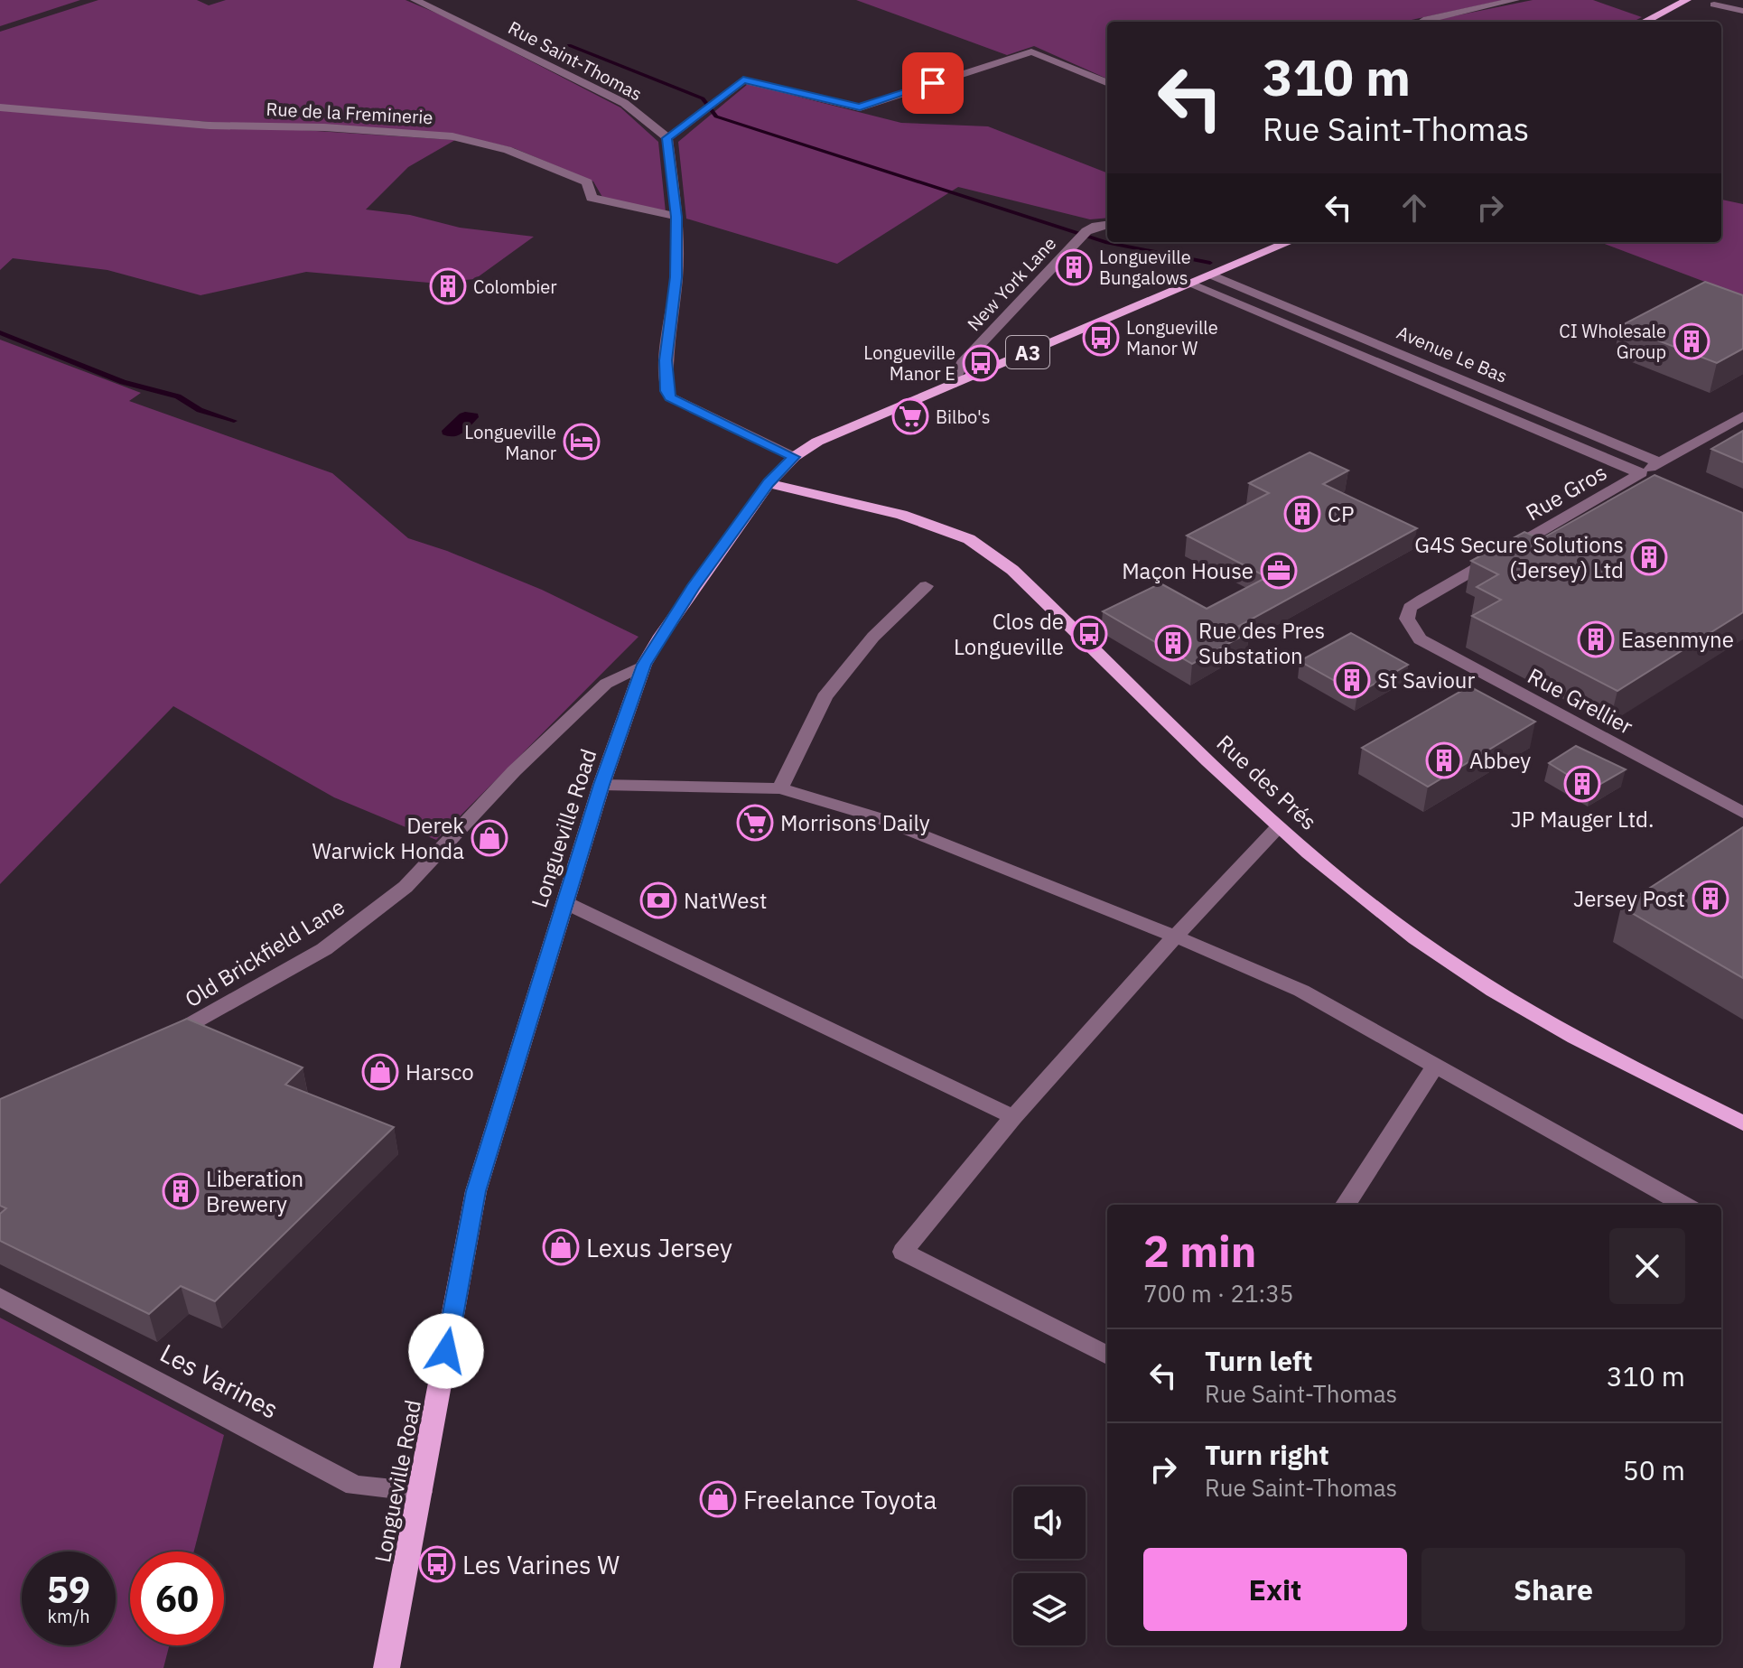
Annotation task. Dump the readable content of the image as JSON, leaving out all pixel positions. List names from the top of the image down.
{
  "streets": {
    "main road": ["A3", "Rue des Prés", "Longueville Road"],
    "street": [
      "Rue Saint-Thomas",
      "Rue de la Freminerie",
      "New York Lane",
      "Avenue Le Bas",
      "Rue Gros",
      "Rue Grellier",
      "Old Brickfield Lane",
      "Les Varines"
    ]
  },
  "crossings": [
    ["New York Lane", "Longueville Road"],
    ["Avenue Le Bas", "Rue Gros"],
    ["Avenue Le Bas", "Longueville Road"],
    ["Rue Gros", "Rue Grellier"],
    ["Rue des Prés", "Longueville Road"],
    ["Longueville Road", "Old Brickfield Lane"],
    ["Longueville Road", "Les Varines"]
  ],
  "places": {
    "building": [
      "Longueville Bungalows",
      "Colombier",
      "CI Wholesale Group",
      "CP",
      "G4S Secure Solutions (Jersey) Ltd",
      "Easenmyne",
      "Rue des Pres Substation",
      "St Saviour",
      "Abbey",
      "JP Mauger Ltd.",
      "Jersey Post",
      "Liberation Brewery"
    ],
    "bus stop": [
      "Longueville Manor W",
      "Longueville Manor E",
      "Clos de Longueville",
      "Les Varines W"
    ],
    "supermarket": ["Bilbo's", "Morrisons Daily"],
    "hotel": ["Longueville Manor"],
    "office": ["Maçon House"],
    "shop": [
      "Derek Warwick Honda",
      "Harsco",
      "Lexus Jersey",
      "Freelance Toyota"
    ],
    "bank": ["NatWest"]
  },
  "page": {
    "turn": ["310 m", "Rue Saint-Thomas"],
    "heading": ["2 min", "700 m · 21:35"],
    "list": [
      {
        "name": "Turn left",
        "note": "Rue Saint-Thomas",
        "value": "310 m"
      },
      {
        "name": "Turn right",
        "note": "Rue Saint-Thomas",
        "value": "50 m"
      }
    ],
    "buttons": ["Exit", "Share"],
    "speed": "59 km/h",
    "limit": "60"
  }
}
